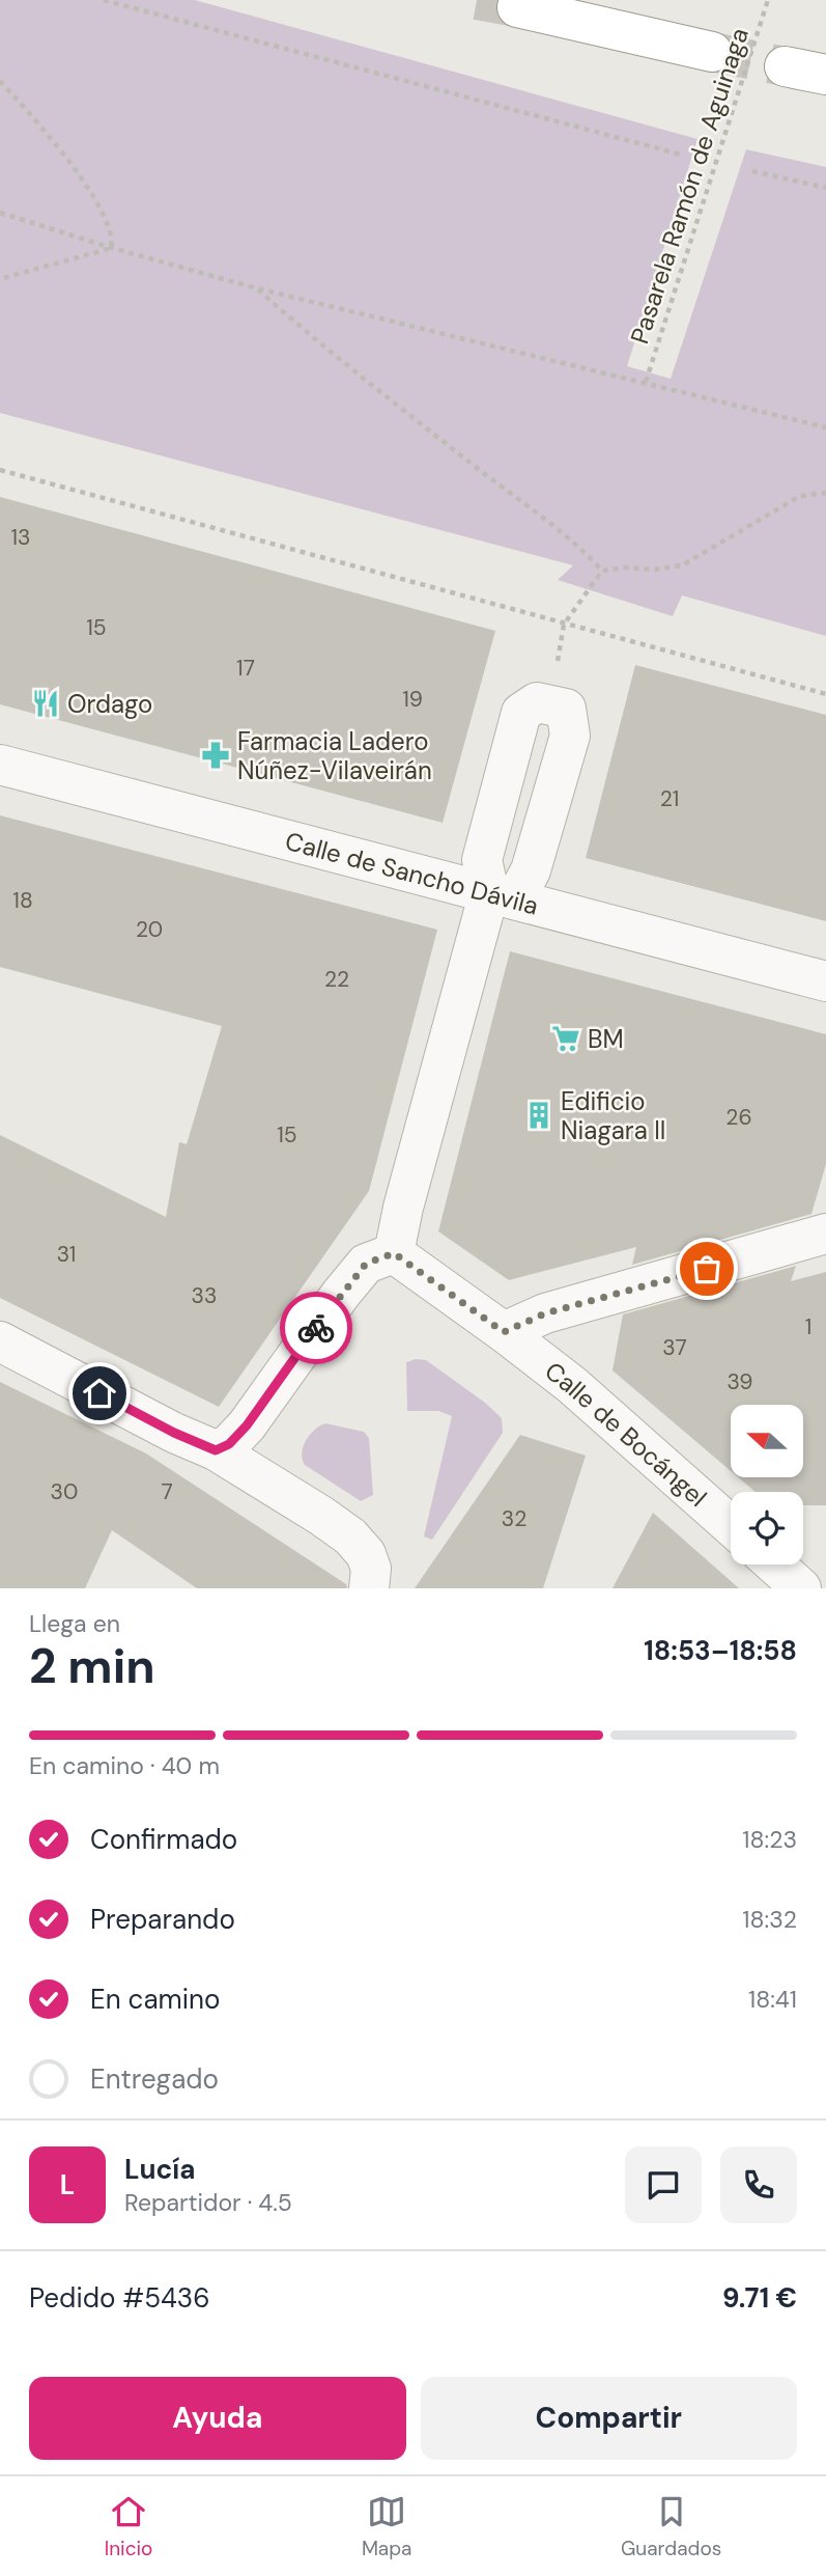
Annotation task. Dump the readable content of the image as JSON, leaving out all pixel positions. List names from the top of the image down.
{
  "streets": {
    "street": ["Calle de Sancho Dávila", "Calle de Bocángel"],
    "path": ["Pasarela Ramón de Aguinaga"]
  },
  "places": {
    "restaurant": ["Ordago"],
    "pharmacy": ["Farmacia Ladero Núñez-Vilaveirán"],
    "supermarket": ["BM"],
    "building": ["Edificio Niagara II"]
  },
  "house_numbers": [
    "13",
    "15",
    "17",
    "19",
    "21",
    "18",
    "20",
    "22",
    "26",
    "15",
    "31",
    "33",
    "1",
    "37",
    "39",
    "30",
    "7",
    "32"
  ],
  "north": "left",
  "page": {
    "heading": ["2 min", "Llega en", "18:53–18:58"],
    "panel": [
      "Lucía",
      "Repartidor · 4.5",
      "Pedido #5436",
      "9.71 €"
    ],
    "bar": "En camino · 40 m",
    "list": [
      ["Confirmado", "18:23"],
      ["Preparando", "18:32"],
      ["En camino", "18:41"],
      "Entregado"
    ],
    "round": "L",
    "buttons": ["Ayuda", "Compartir"],
    "tabs": ["Inicio", "Mapa", "Guardados"]
  }
}
